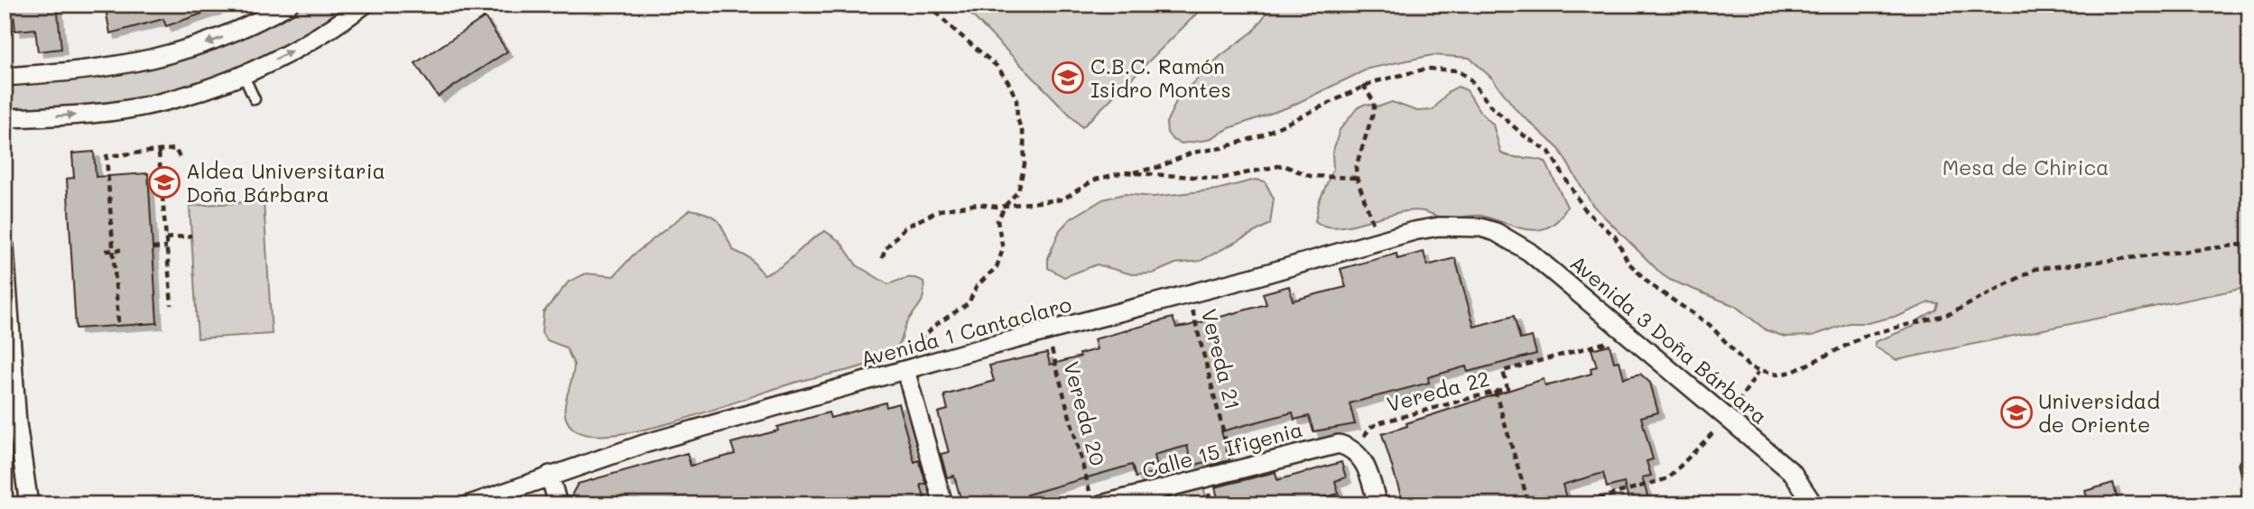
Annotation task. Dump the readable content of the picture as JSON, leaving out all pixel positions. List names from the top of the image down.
{
  "streets": {
    "street": ["Avenida 1 Cantaclaro", "Avenida 3 Doña Bárbara", "Calle 15 Ifigenia"],
    "path": ["Vereda 21", "Vereda 22", "Vereda 20"]
  },
  "crossings": [
    ["Avenida 1 Cantaclaro", "Avenida 3 Doña Bárbara"],
    ["Avenida 1 Cantaclaro", "Vereda 21"],
    ["Avenida 1 Cantaclaro", "Vereda 20"],
    ["Avenida 3 Doña Bárbara", "Vereda 22"],
    ["Vereda 21", "Calle 15 Ifigenia"],
    ["Vereda 22", "Calle 15 Ifigenia"],
    ["Vereda 20", "Calle 15 Ifigenia"]
  ],
  "parks": ["Mesa de Chirica"],
  "places": {
    "school or university": ["C.B.C. Ramón Isidro Montes", "Aldea Universitaria Doña Bárbara", "Universidad de Oriente"]
  }
}
